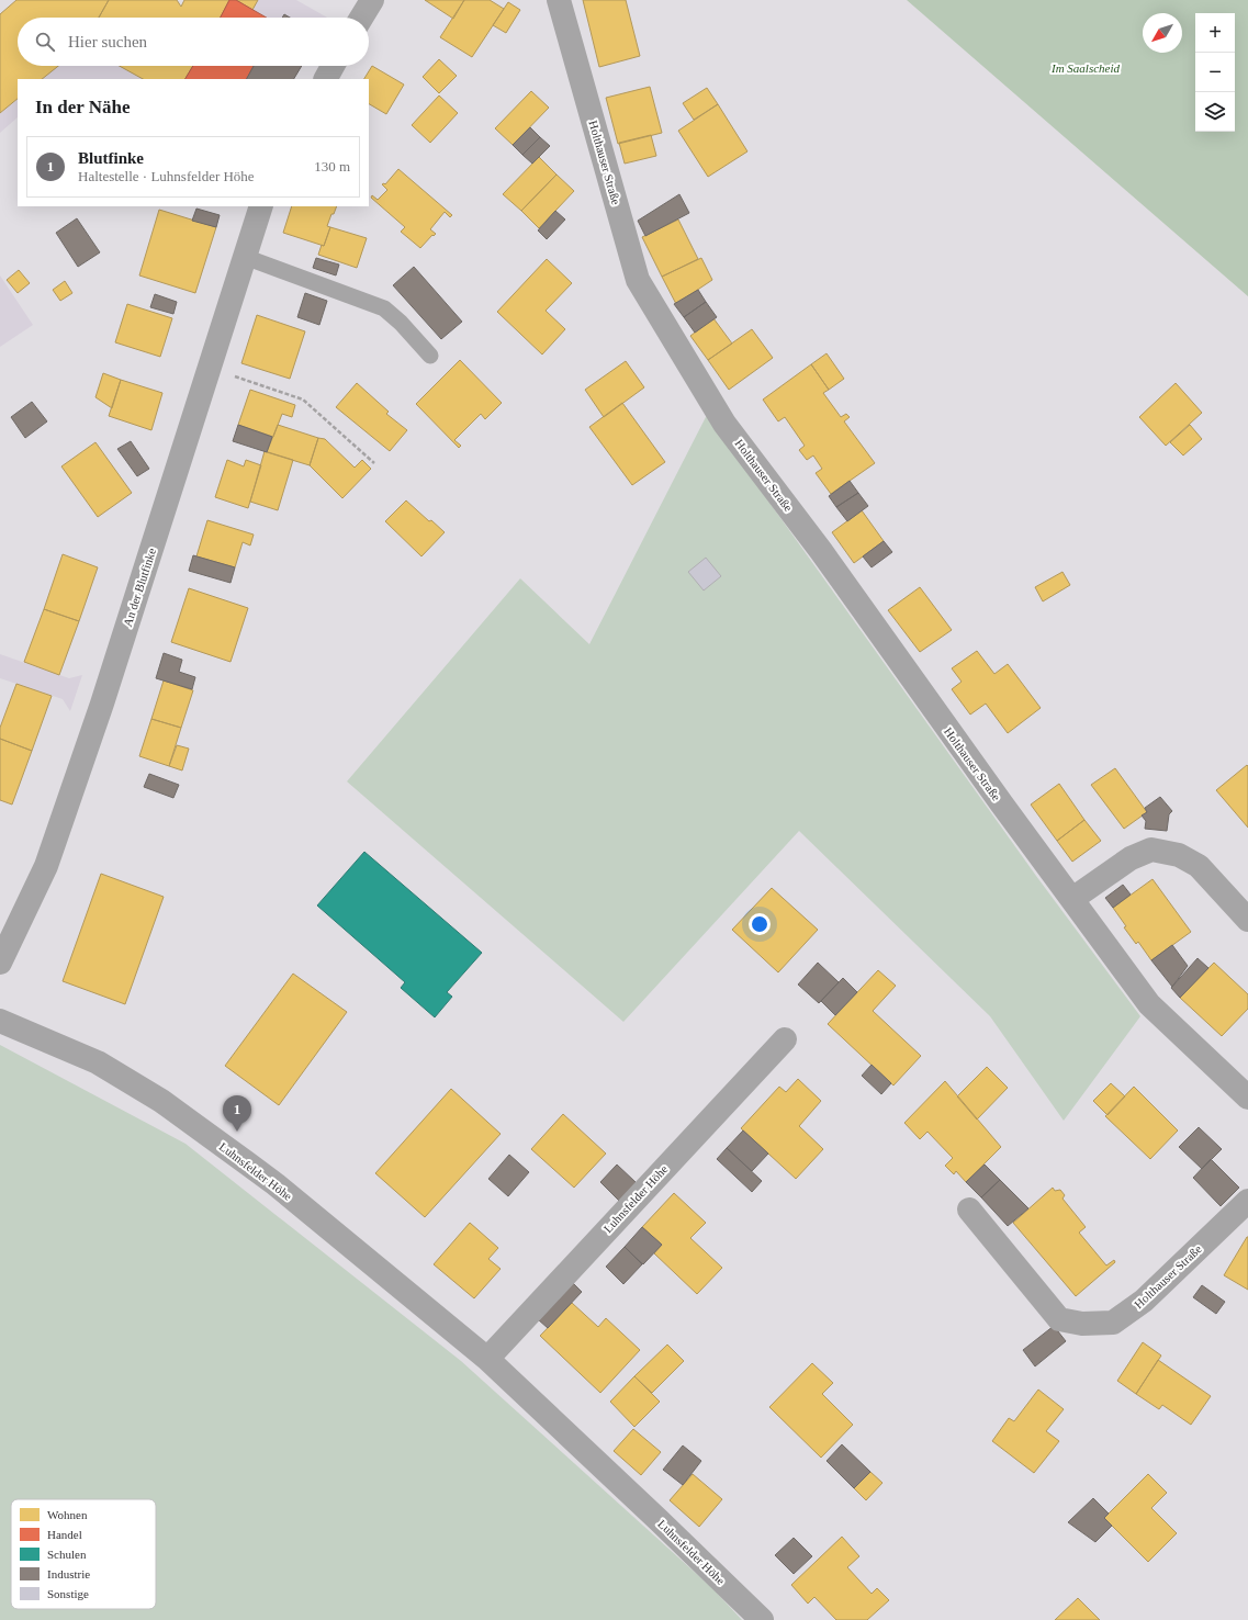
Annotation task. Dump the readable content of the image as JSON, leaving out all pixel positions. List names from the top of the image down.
{
  "streets": {
    "street": ["Holthauser Straße", "An der Blutfinke", "Luhnsfelder Höhe"]
  },
  "parks": ["Im Saalscheid"],
  "legend": [
    "Wohnen",
    "Handel",
    "Schulen",
    "Industrie",
    "Sonstige"
  ],
  "north": "bottom left",
  "page": {
    "map_buttons": ["+", "−"],
    "search": "Hier suchen",
    "heading": "In der Nähe",
    "list": [
      {
        "mark": "1",
        "name": "Blutfinke",
        "note": "Haltestelle · Luhnsfelder Höhe",
        "value": "130 m"
      }
    ],
    "pins": "1"
  }
}
